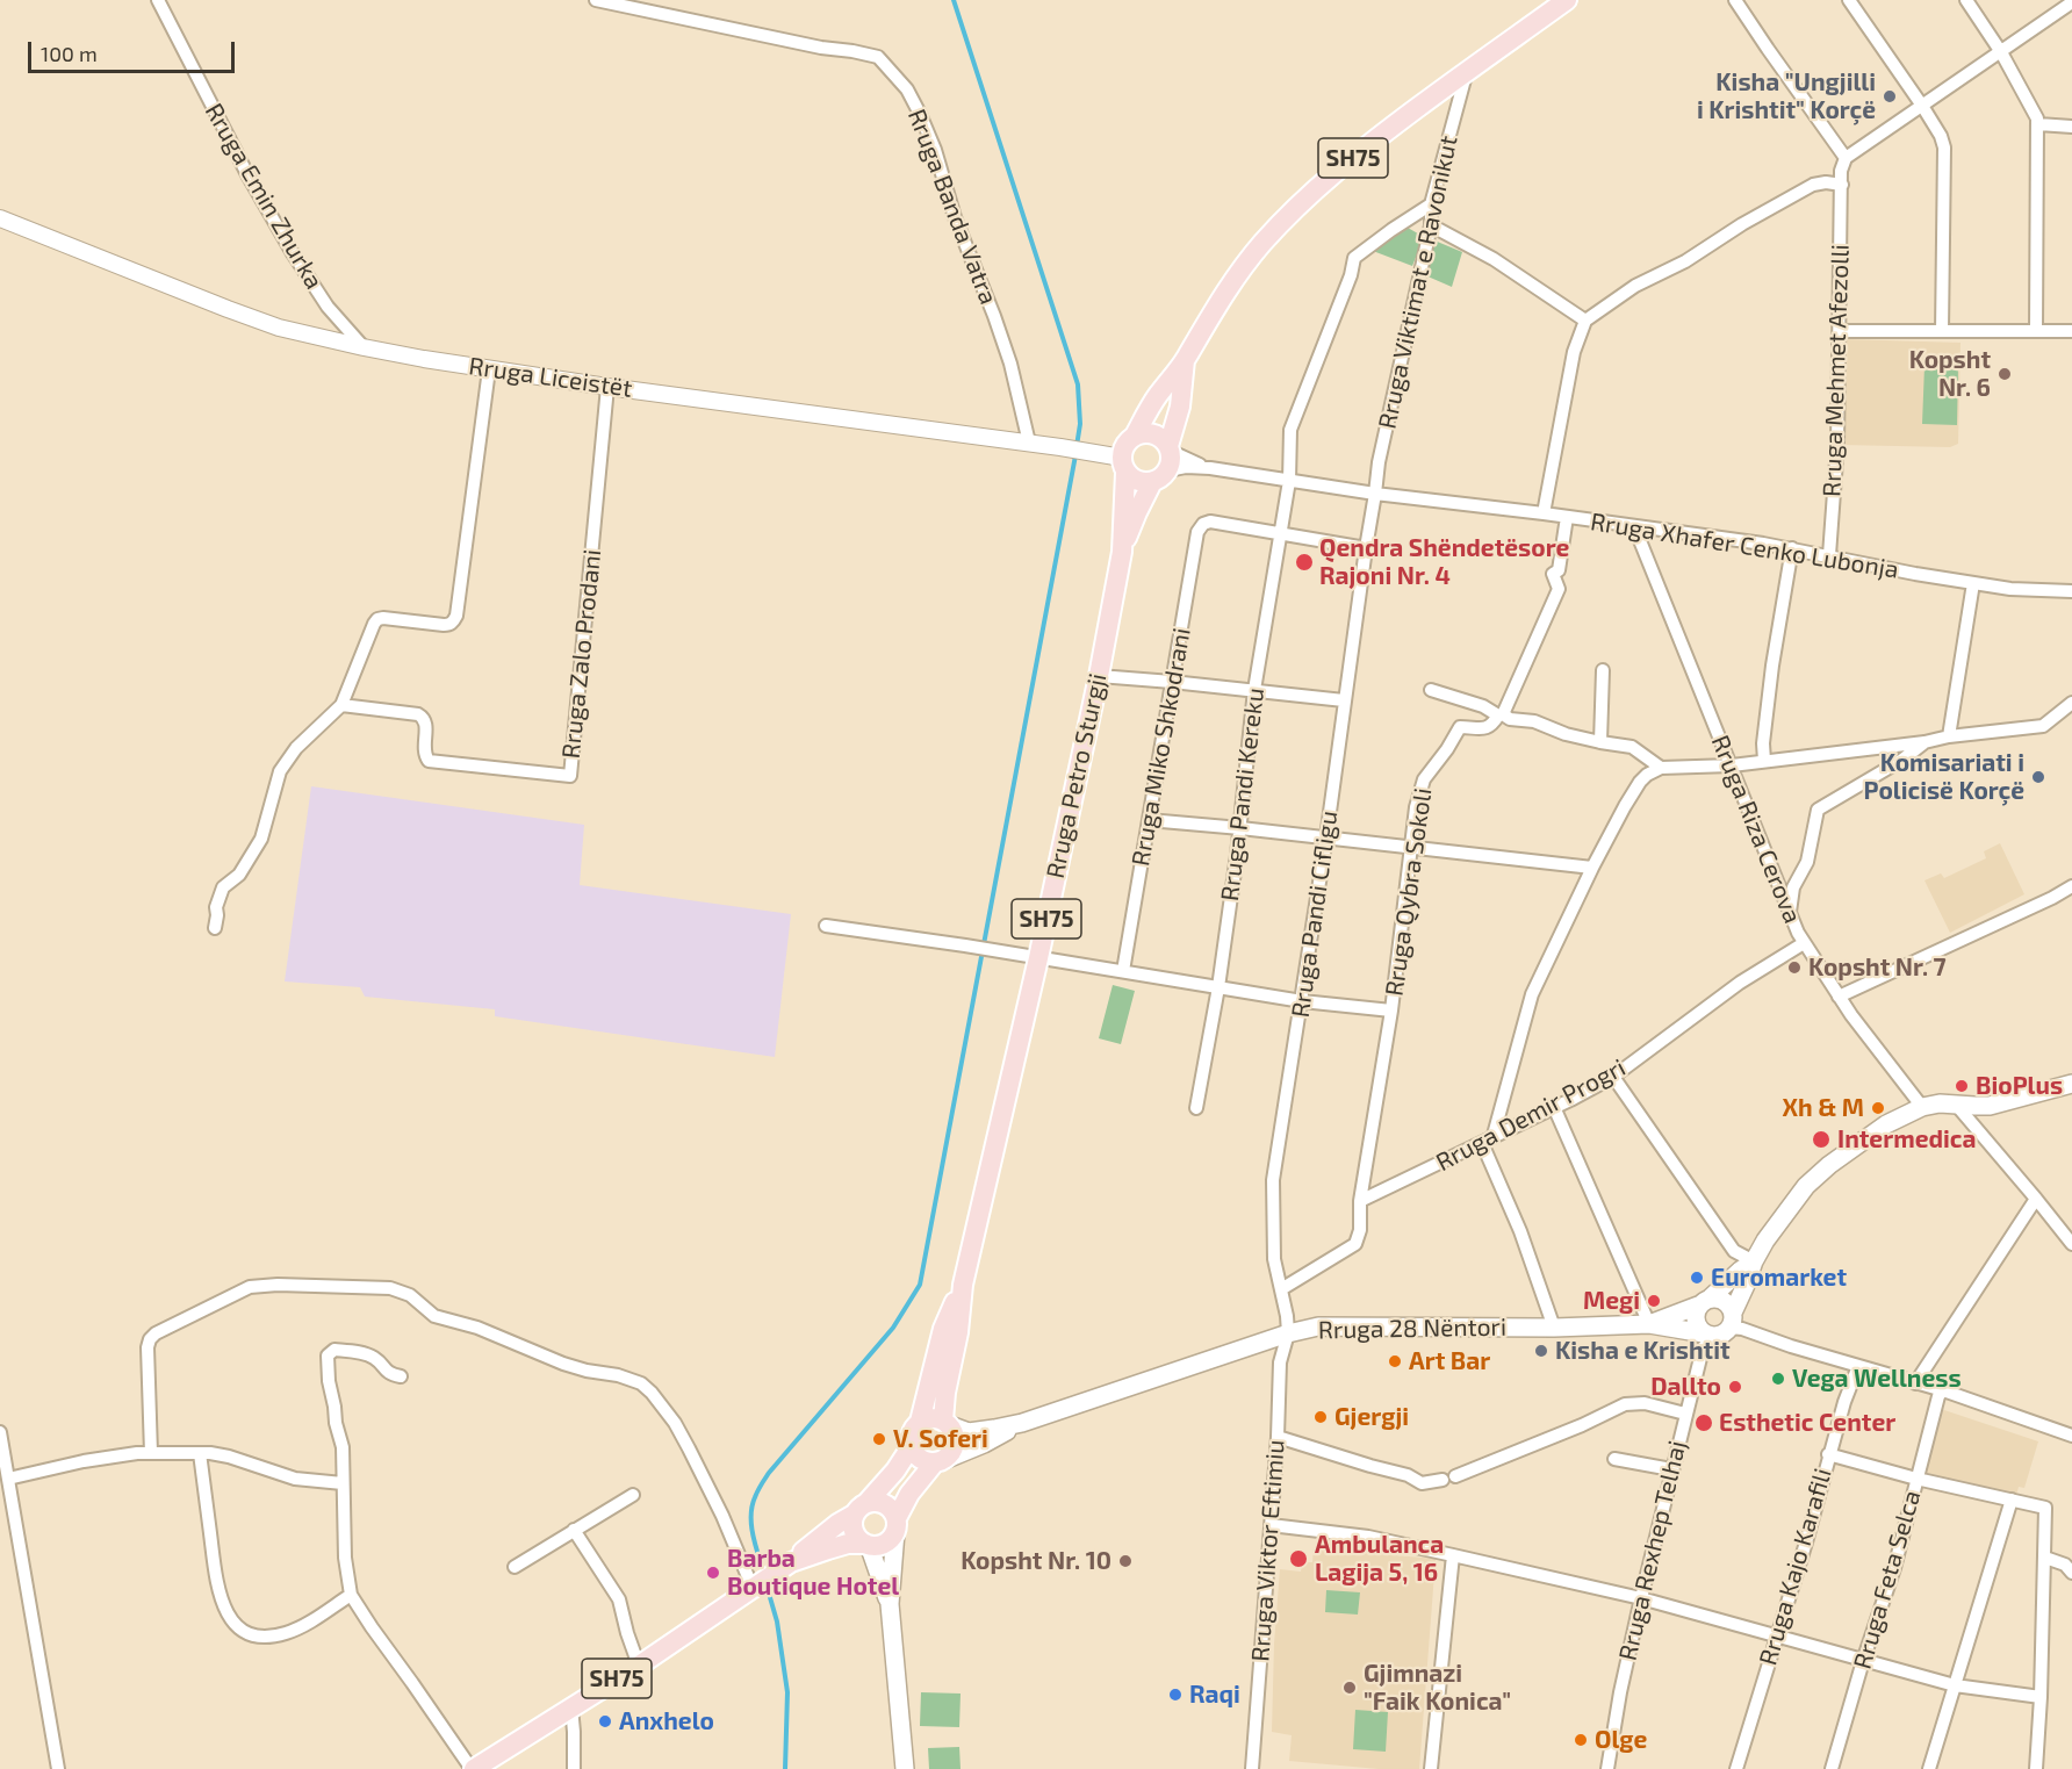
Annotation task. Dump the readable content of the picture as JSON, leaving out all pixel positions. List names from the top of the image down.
{
  "streets": {
    "main road": ["SH75", "Rruga Petro Sturgji", "Rruga 28 Nëntori"],
    "street": [
      "Rruga Emin Zhurka",
      "Rruga Banda Vatra",
      "Rruga Viktimat e Ravonikut",
      "Rruga Mehmet Afezolli",
      "Rruga Liceistët",
      "Rruga Xhafer Cenko Lubonja",
      "Rruga Zalo Prodani",
      "Rruga Miko Shkodrani",
      "Rruga Pandi Kereku",
      "Rruga Riza Cerova",
      "Rruga Qybra Sokoli",
      "Rruga Pandi Cifligu",
      "Rruga Demir Progri",
      "Rruga Viktor Eftimiu",
      "Rruga Rexhep Telhaj",
      "Rruga Kajo Karafili",
      "Rruga Feta Selca"
    ]
  },
  "crossings": [
    ["SH75", "Rruga Viktimat e Ravonikut"],
    ["SH75", "Rruga Petro Sturgji"],
    ["SH75", "Rruga 28 Nëntori"],
    ["Rruga Emin Zhurka", "Rruga Liceistët"],
    ["Rruga Banda Vatra", "Rruga Liceistët"],
    ["Rruga Viktimat e Ravonikut", "Rruga Xhafer Cenko Lubonja"],
    ["Rruga Viktimat e Ravonikut", "Rruga Pandi Kereku"],
    ["Rruga Viktimat e Ravonikut", "Rruga Pandi Cifligu"],
    ["Rruga Mehmet Afezolli", "Rruga Xhafer Cenko Lubonja"],
    ["Rruga Liceistët", "Rruga Xhafer Cenko Lubonja"],
    ["Rruga Liceistët", "Rruga Zalo Prodani"],
    ["Rruga Liceistët", "Rruga Petro Sturgji"],
    ["Rruga Xhafer Cenko Lubonja", "Rruga Petro Sturgji"],
    ["Rruga Xhafer Cenko Lubonja", "Rruga Pandi Kereku"],
    ["Rruga Xhafer Cenko Lubonja", "Rruga Riza Cerova"],
    ["Rruga Xhafer Cenko Lubonja", "Rruga Pandi Cifligu"],
    ["Rruga Miko Shkodrani", "Rruga Pandi Kereku"],
    ["Rruga Petro Sturgji", "Rruga 28 Nëntori"],
    ["Rruga Riza Cerova", "Rruga Demir Progri"],
    ["Rruga Riza Cerova", "Rruga 28 Nëntori"],
    ["Rruga Qybra Sokoli", "Rruga Demir Progri"],
    ["Rruga Pandi Cifligu", "Rruga 28 Nëntori"],
    ["Rruga Pandi Cifligu", "Rruga Viktor Eftimiu"],
    ["Rruga 28 Nëntori", "Rruga Viktor Eftimiu"],
    ["Rruga 28 Nëntori", "Rruga Rexhep Telhaj"]
  ],
  "places": [
    "Kisha \"Ungjilli i Krishtit\" Korçë",
    "Kopsht Nr. 6",
    "Qendra Shëndetësore Rajoni Nr. 4",
    "Komisariati i Policisë Korçë",
    "Kopsht Nr. 7",
    "BioPlus",
    "Xh & M",
    "Intermedica",
    "Euromarket",
    "Megi",
    "Kisha e Krishtit",
    "Art Bar",
    "Vega Wellness",
    "Dallto",
    "Gjergji",
    "Esthetic Center",
    "V. Soferi",
    "Ambulanca Lagija 5, 16",
    "Kopsht Nr. 10",
    "Barba Boutique Hotel",
    "Gjimnazi \"Faik Konica\"",
    "Raqi",
    "Anxhelo",
    "Olge"
  ],
  "scale_bar": "100 m"
}
